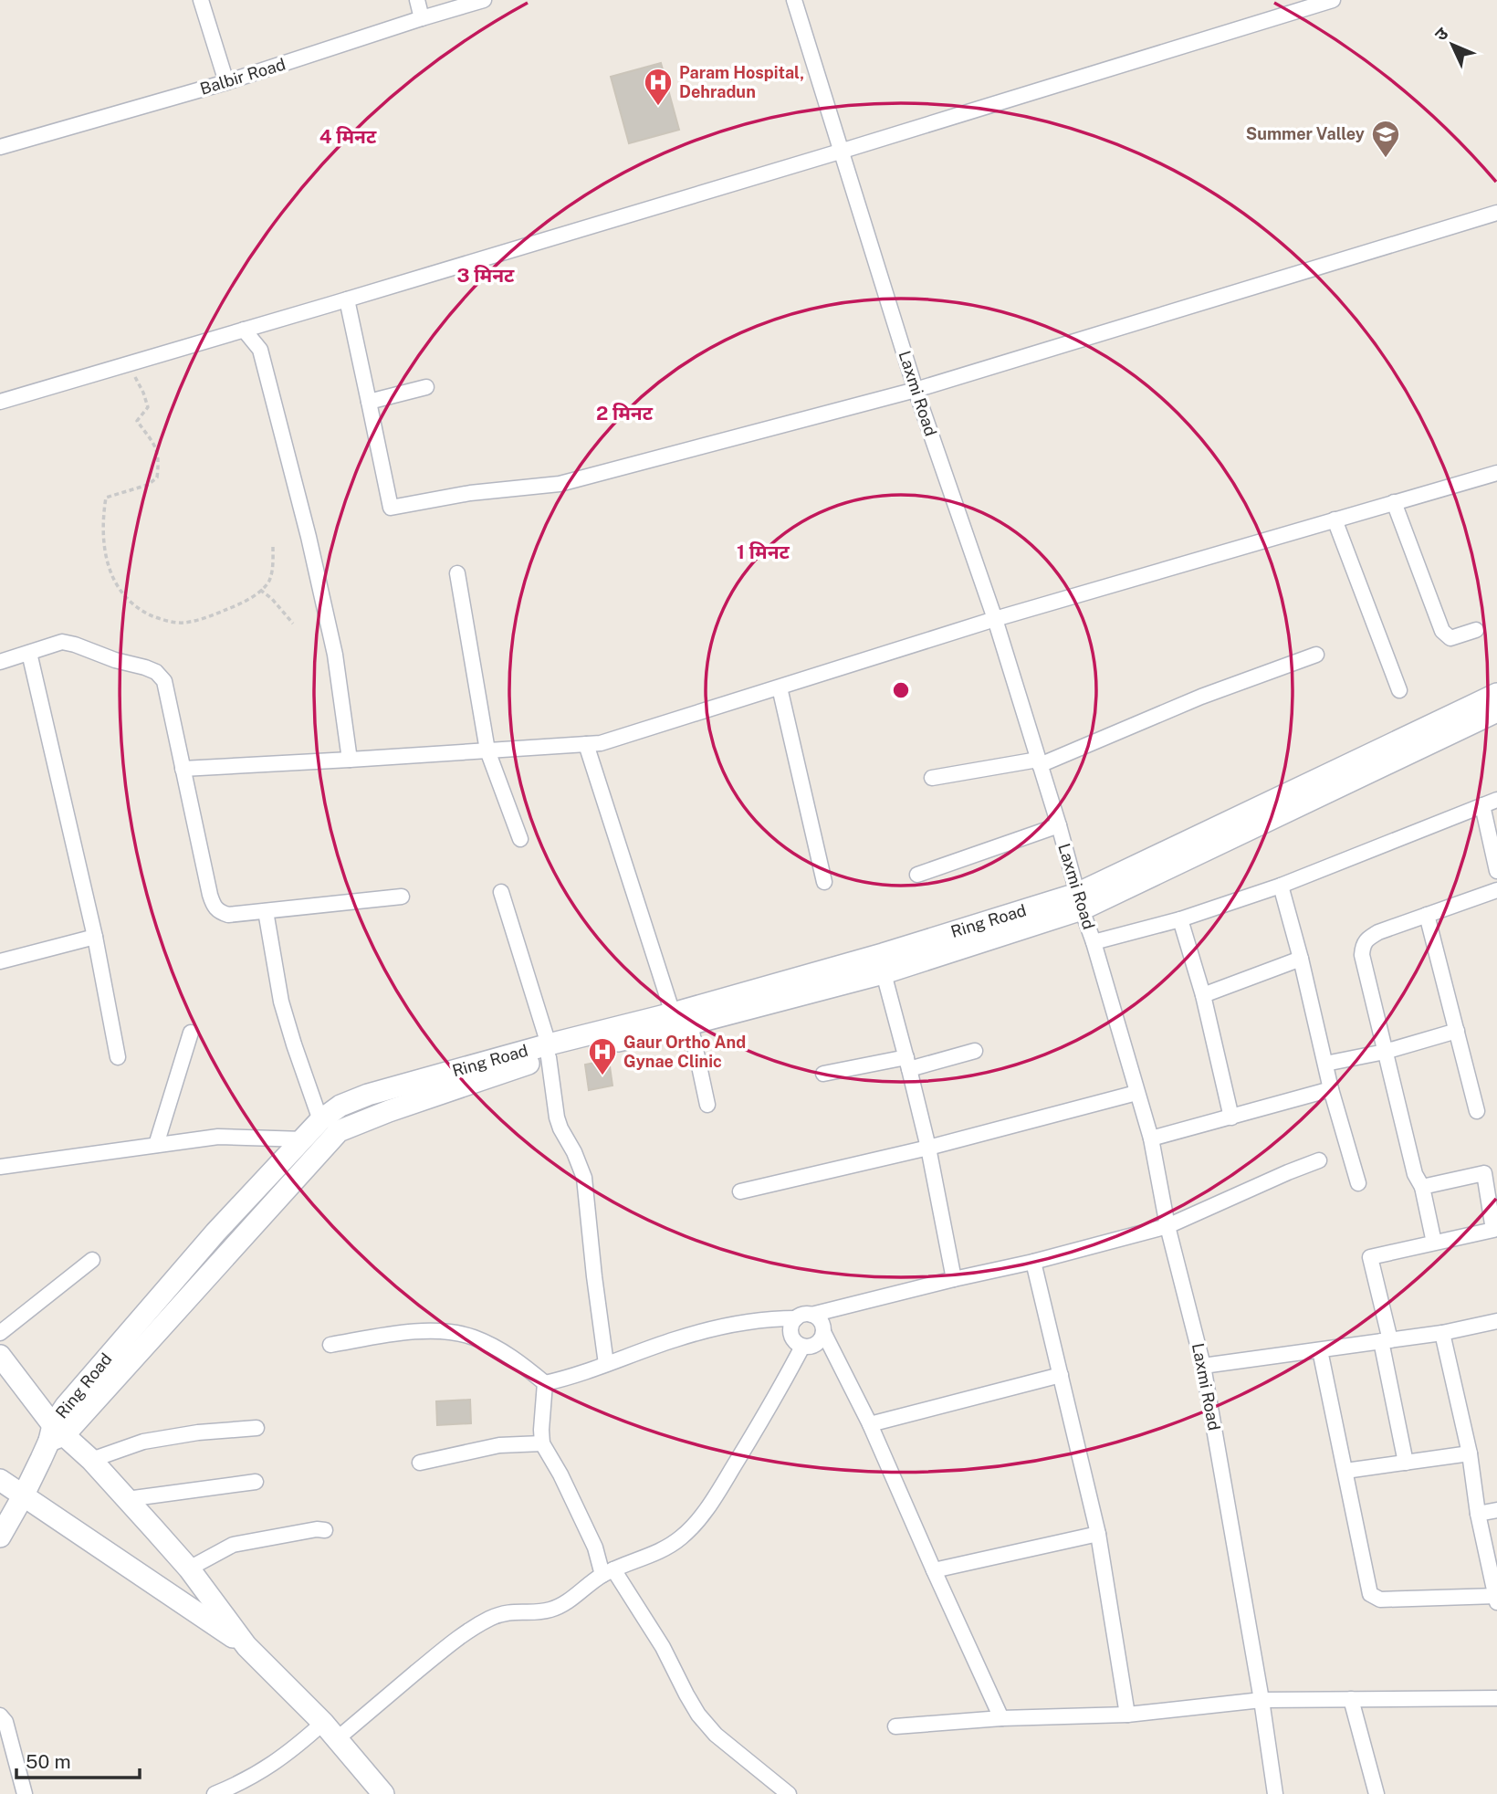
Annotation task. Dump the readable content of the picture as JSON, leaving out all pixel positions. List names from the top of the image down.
{
  "streets": {
    "street": ["Balbir Road", "Laxmi Road", "Ring Road"]
  },
  "crossings": [
    ["Laxmi Road", "Ring Road"]
  ],
  "places": {
    "hospital": ["Param Hospital, Dehradun", "Gaur Ortho And Gynae Clinic"],
    "school or university": ["Summer Valley"]
  },
  "scale_bar": "50 m",
  "north": "top left",
  "rings": [
    "4 मिनट",
    "3 मिनट",
    "2 मिनट",
    "1 मिनट"
  ]
}
